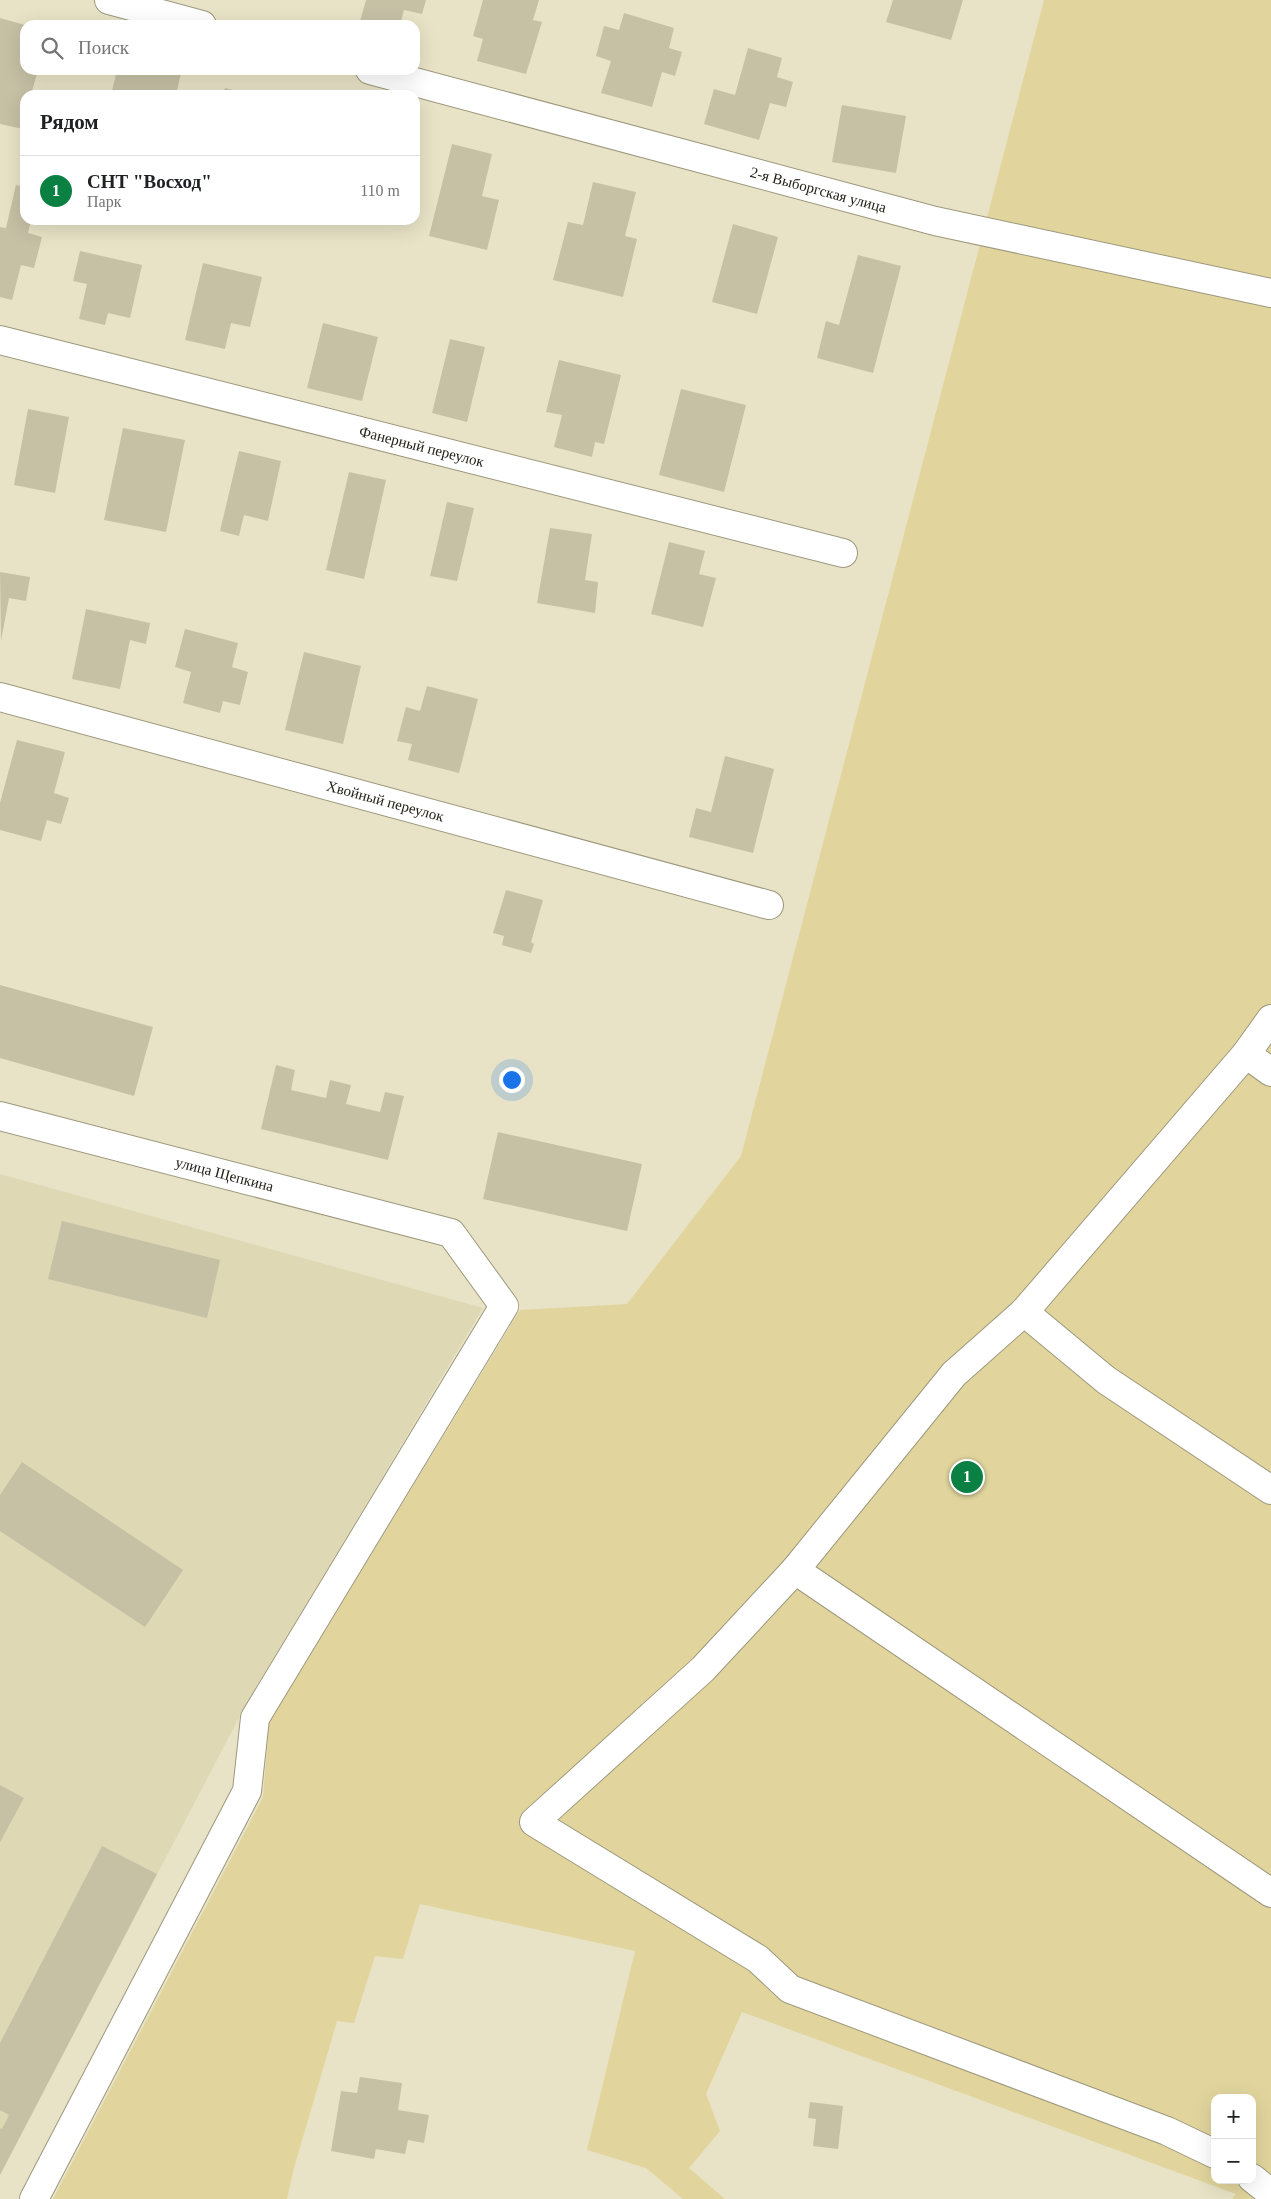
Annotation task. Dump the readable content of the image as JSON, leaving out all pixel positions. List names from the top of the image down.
{
  "streets": {
    "street": [
      "2-я Выборгская улица",
      "Фанерный переулок",
      "Хвойный переулок",
      "улица Щепкина"
    ]
  },
  "page": {
    "search": "Поиск",
    "heading": "Рядом",
    "list": [
      {
        "mark": "1",
        "name": "СНТ \"Восход\"",
        "note": "Парк",
        "value": "110 m"
      }
    ],
    "pins": "1",
    "map_buttons": ["+", "−"]
  }
}
